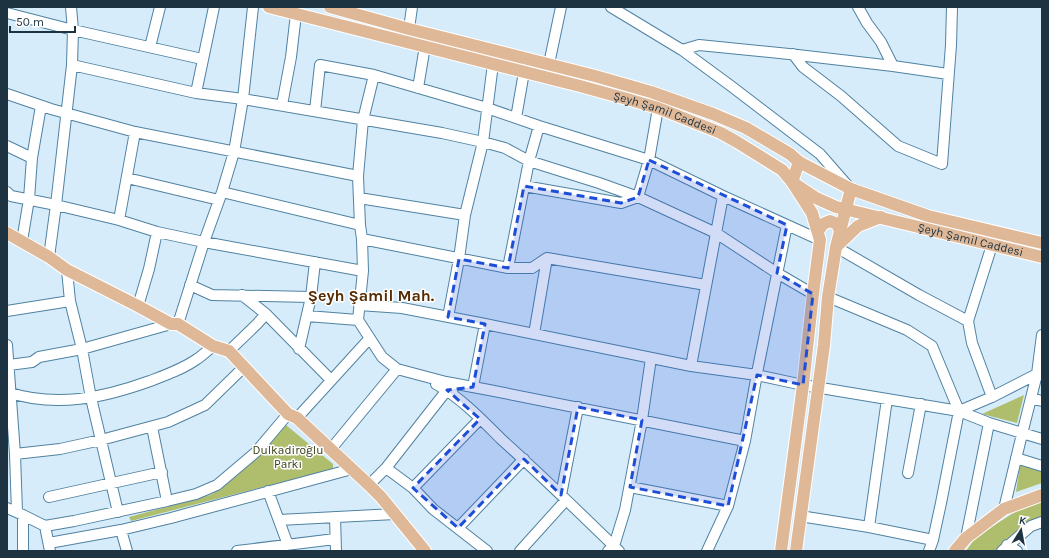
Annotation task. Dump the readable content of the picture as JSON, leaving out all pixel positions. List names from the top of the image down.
{
  "streets": {
    "main road": ["Şeyh Şamil Caddesi"]
  },
  "districts": ["Şeyh Şamil Mah."],
  "parks": ["Dulkadiroğlu Parkı"],
  "scale_bar": "50 m",
  "north": "top"
}
